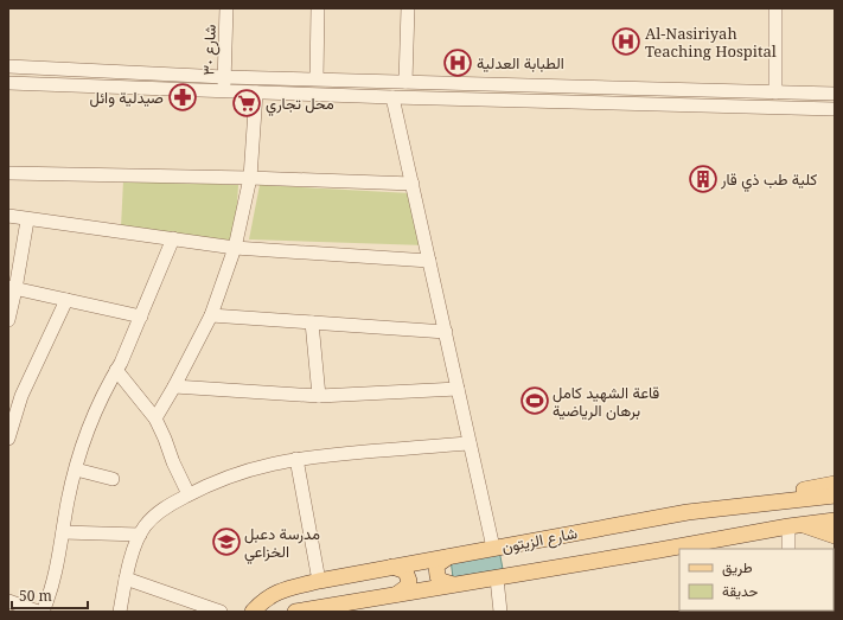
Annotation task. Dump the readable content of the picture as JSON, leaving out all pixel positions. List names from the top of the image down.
{
  "streets": {
    "main road": ["شارع الزيتون"],
    "street": ["شارع ٣٠"]
  },
  "places": {
    "hospital": ["Al-Nasiriyah Teaching Hospital", "الطبابة العدلية"],
    "pharmacy": ["صيدلية وائل"],
    "supermarket": ["محل تجاري"],
    "building": ["كلية طب ذي قار"],
    "sports": ["قاعة الشهيد كامل برهان الرياضية"],
    "school or university": ["مدرسة دعبل الخزاعي"]
  },
  "legend": ["طريق", "حديقة"],
  "scale_bar": "50 m"
}
